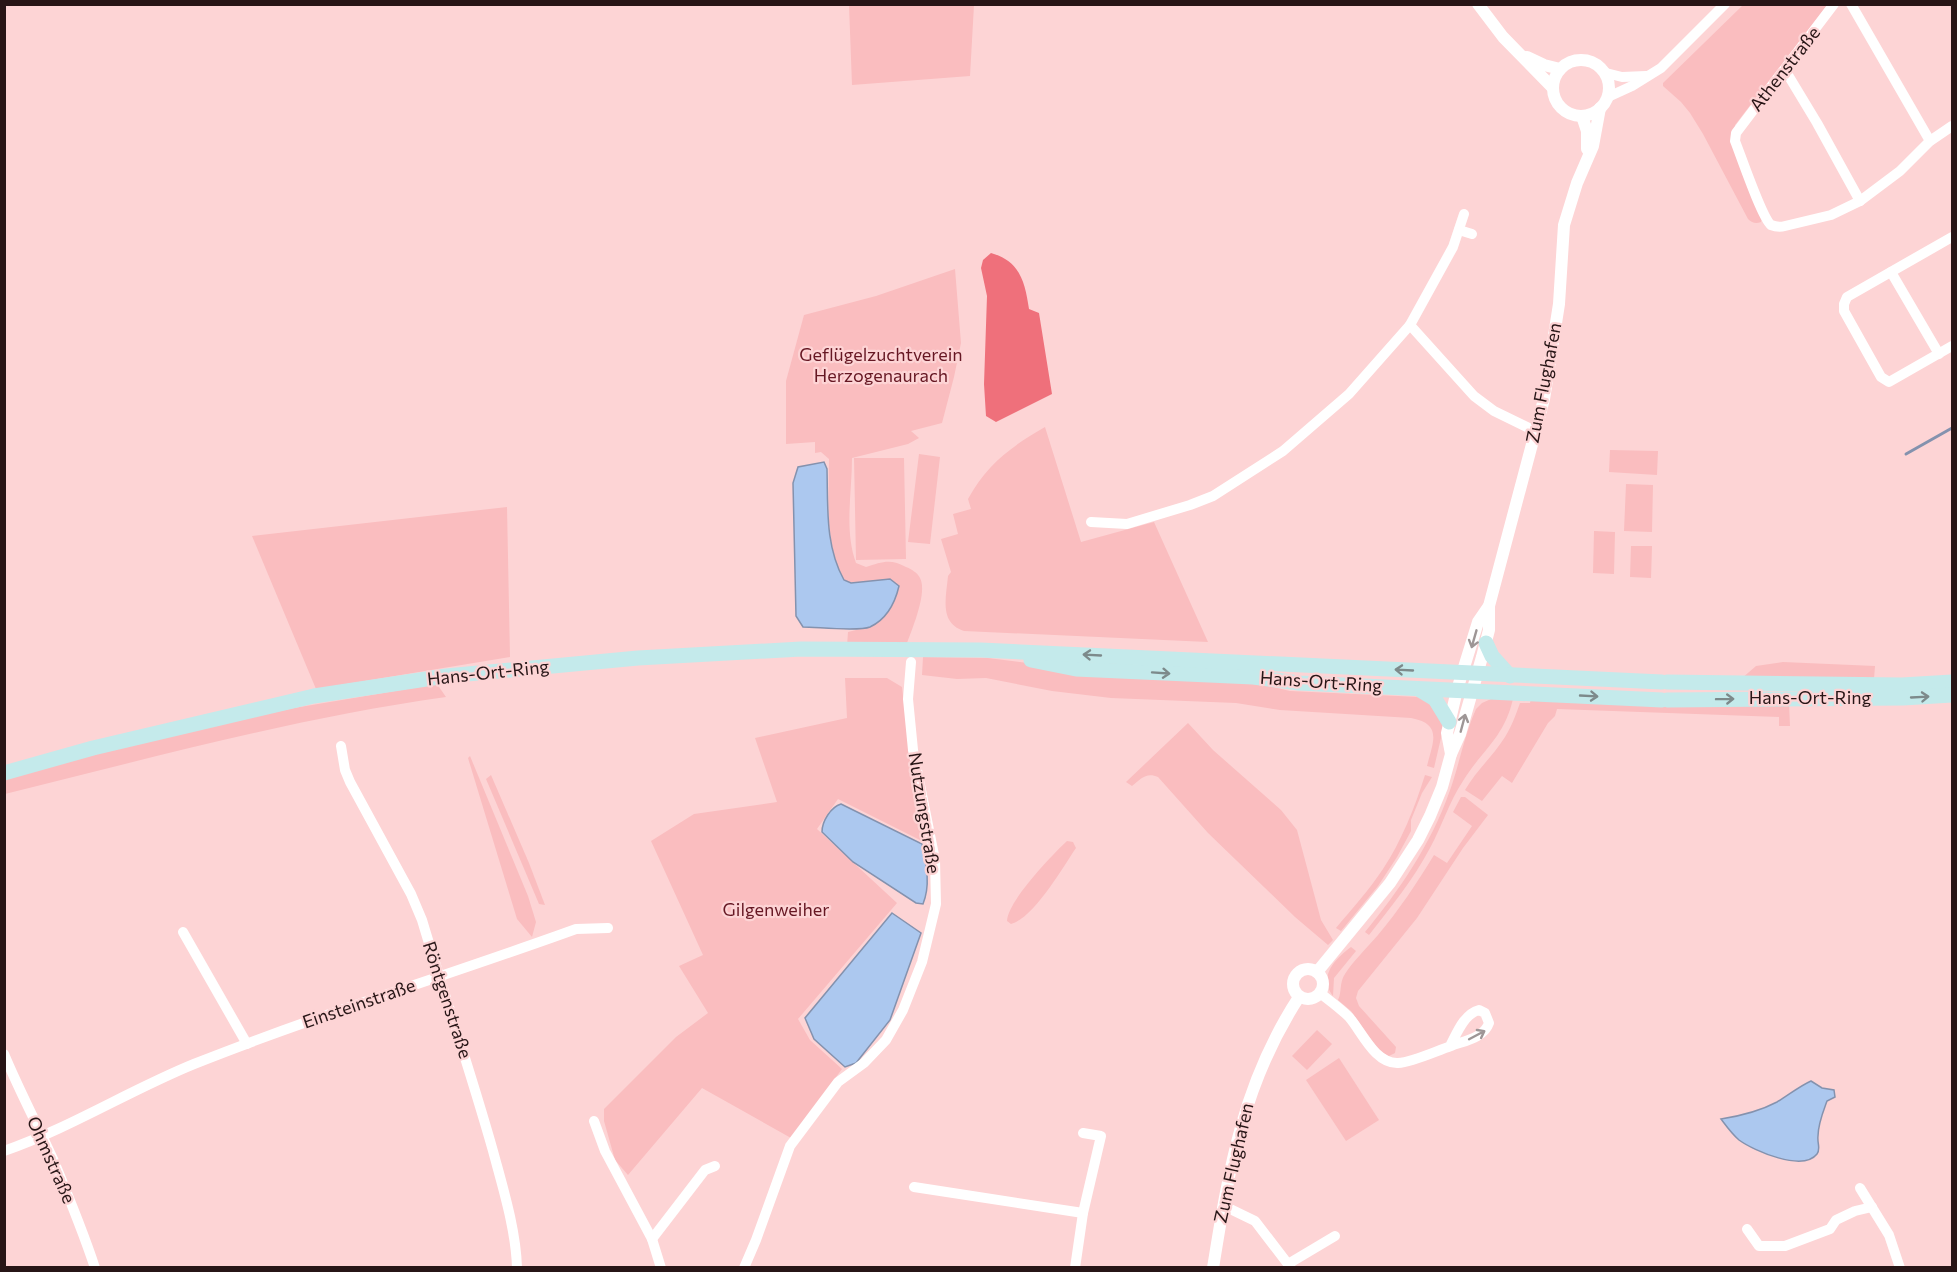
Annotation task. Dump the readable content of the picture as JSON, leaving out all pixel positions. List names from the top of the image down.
{
  "streets": {
    "main road": ["Hans-Ort-Ring"],
    "street": [
      "Athenstraße",
      "Zum Flughafen",
      "Nutzungstraße",
      "Röntgenstraße",
      "Einsteinstraße",
      "Ohmstraße"
    ]
  },
  "crossings": [
    ["Zum Flughafen", "Hans-Ort-Ring"],
    ["Röntgenstraße", "Einsteinstraße"],
    ["Einsteinstraße", "Ohmstraße"]
  ],
  "parks": ["Geflügelzuchtverein Herzogenaurach", "Gilgenweiher"]
}
